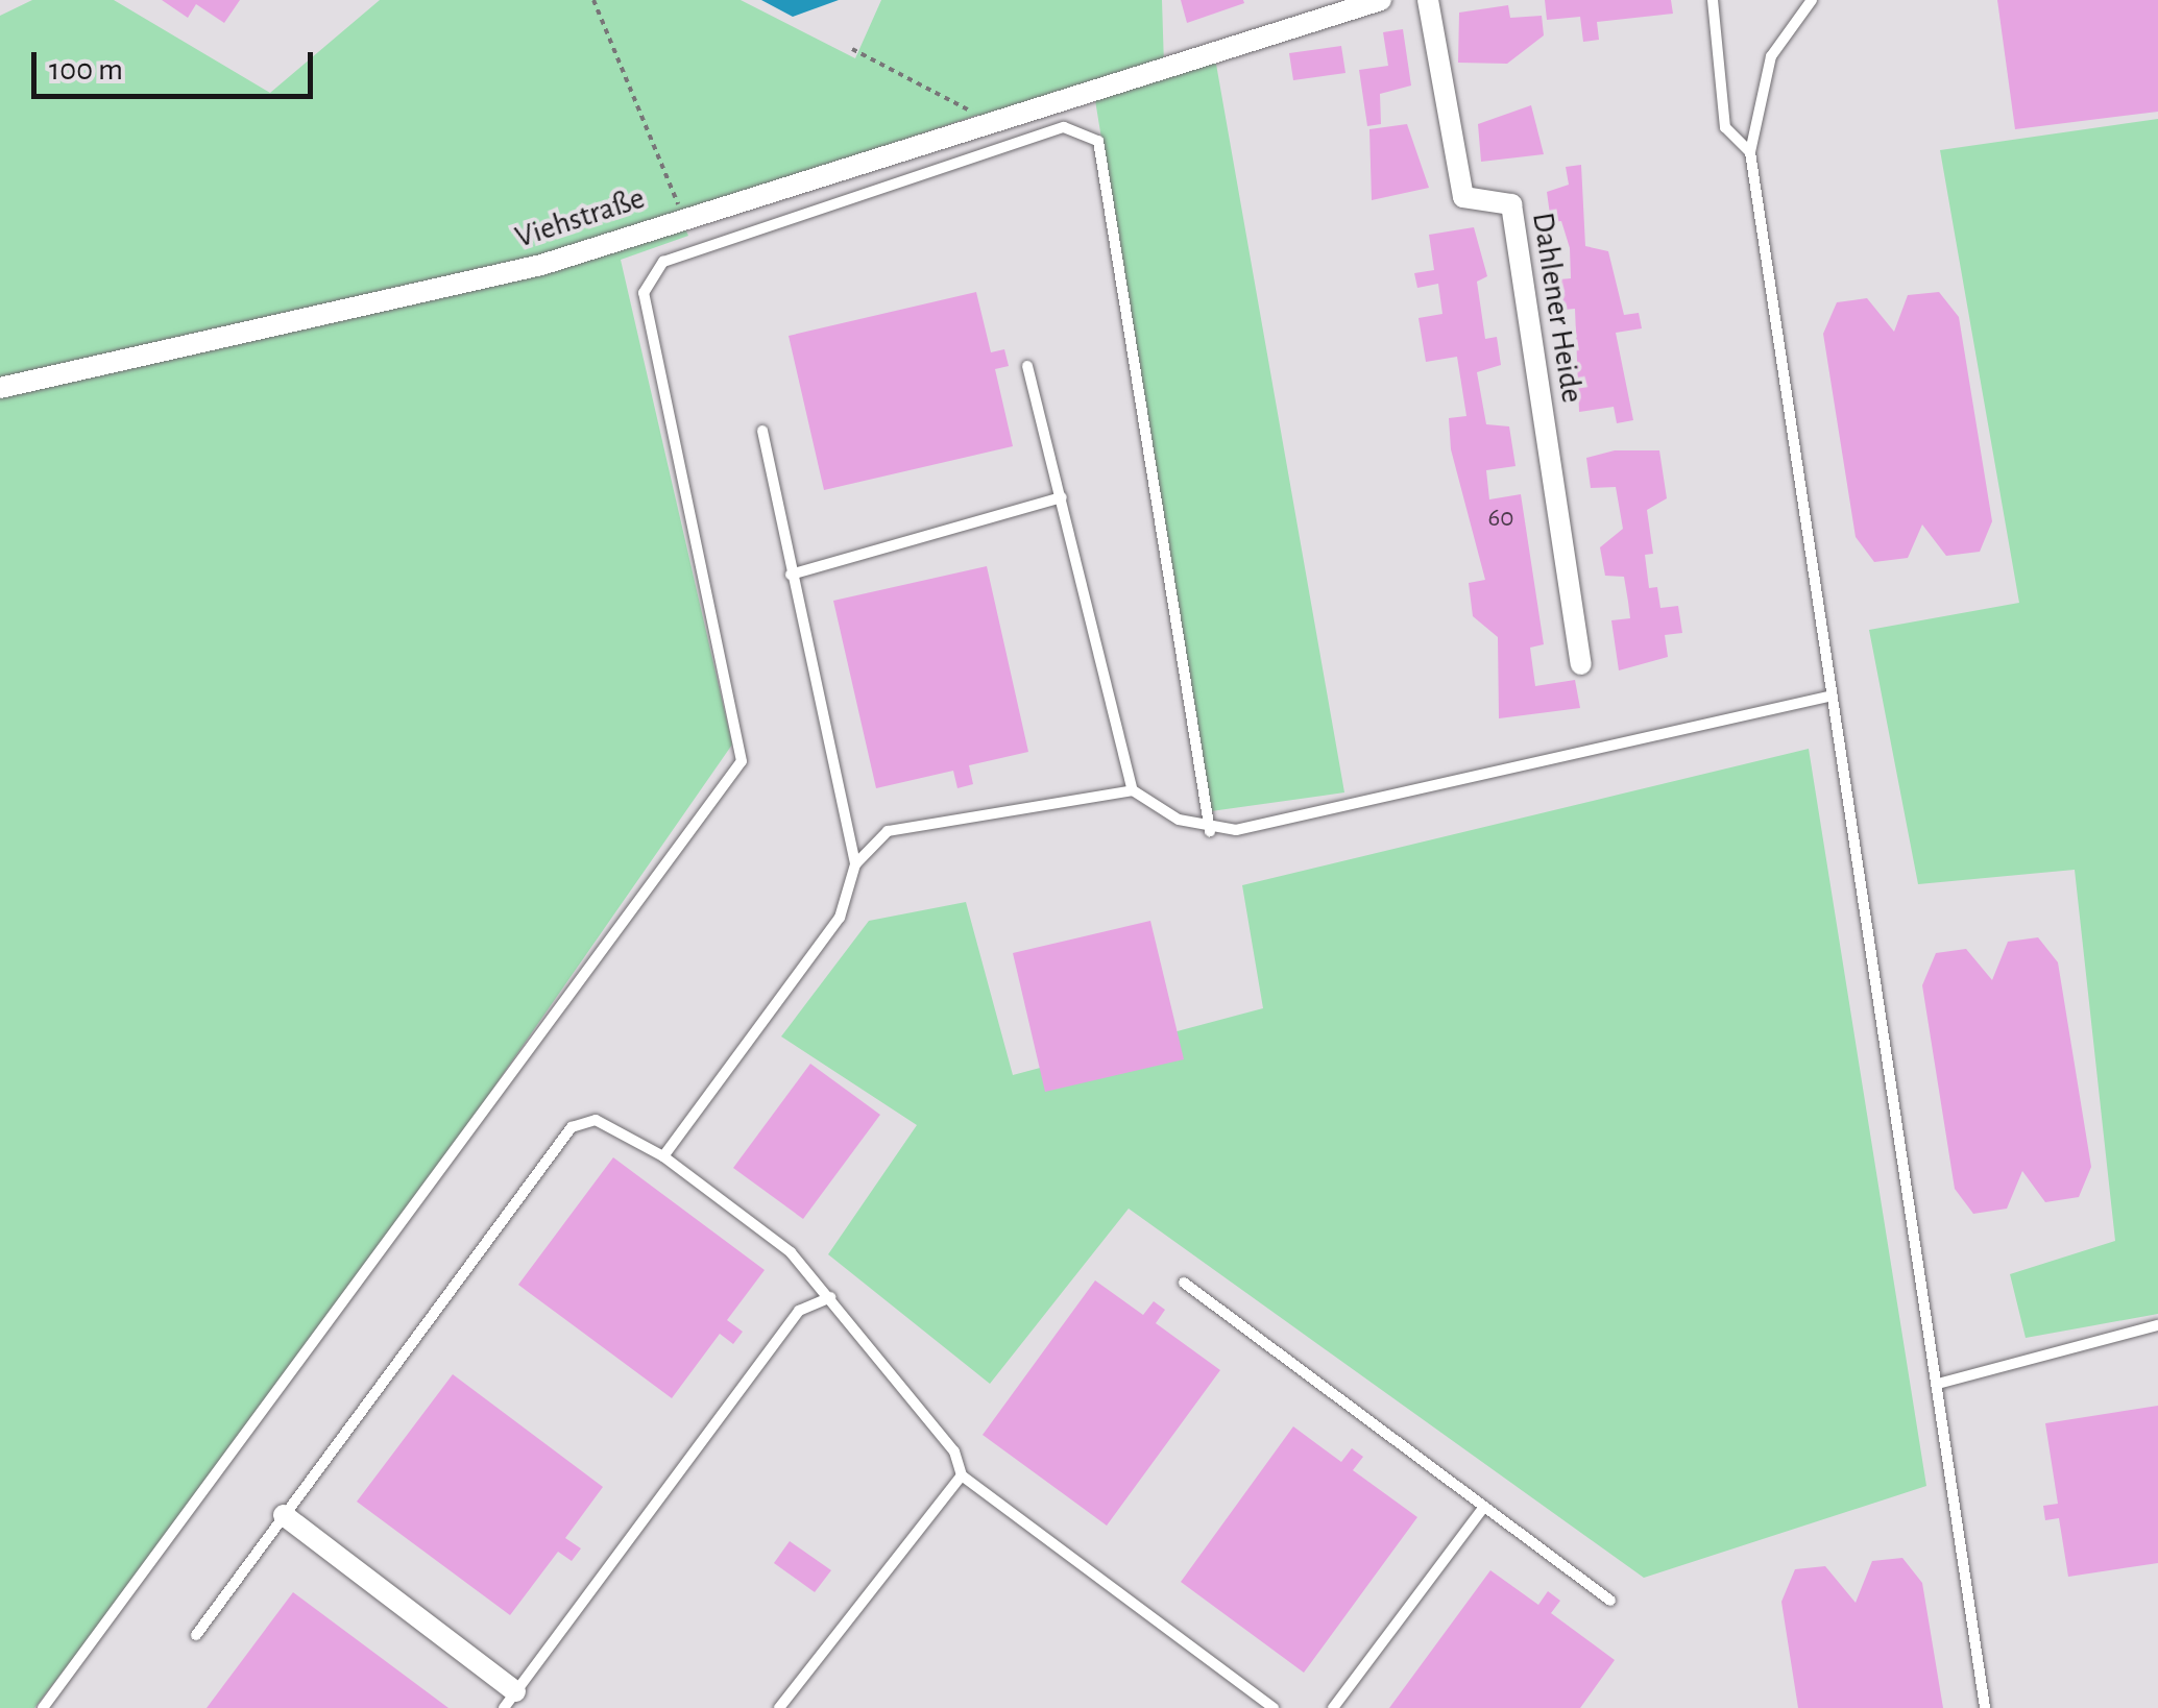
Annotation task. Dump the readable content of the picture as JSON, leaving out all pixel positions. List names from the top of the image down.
{
  "streets": {
    "street": ["Viehstraße", "Dahlener Heide"]
  },
  "house_numbers": ["60"],
  "scale_bar": "100 m"
}
